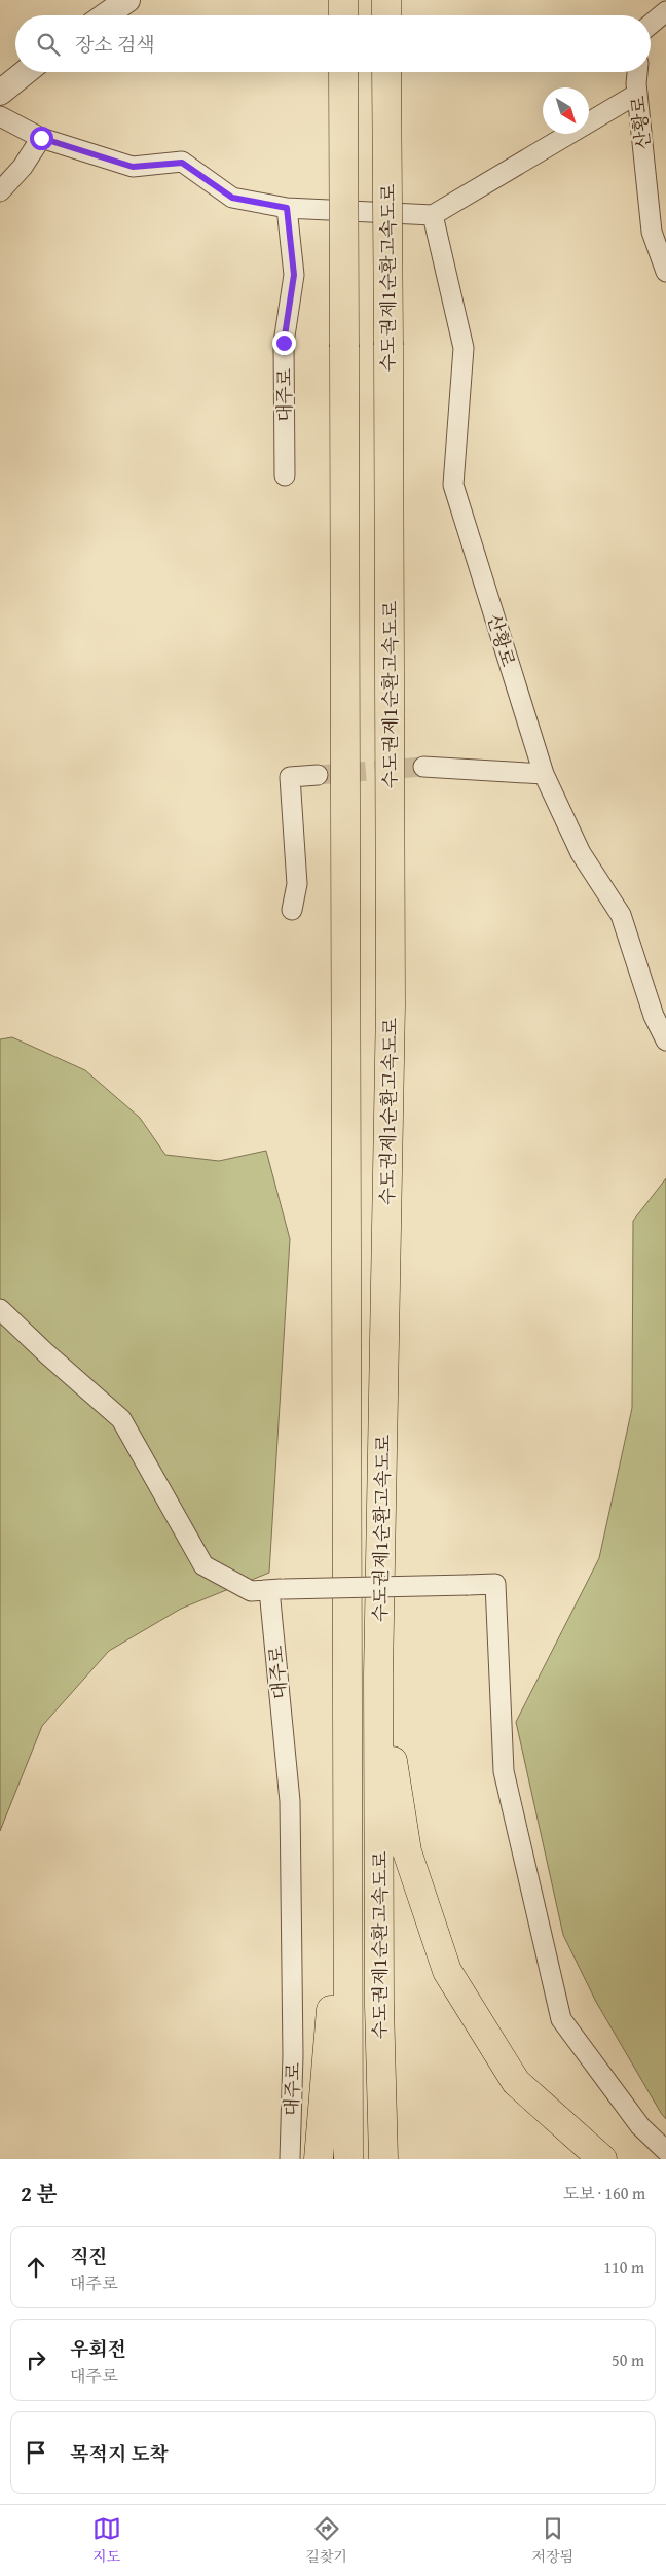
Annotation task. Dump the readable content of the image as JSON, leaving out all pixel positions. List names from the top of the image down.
{
  "streets": {
    "highway": ["수도권제1순환고속도로"],
    "street": ["산황로", "대주로"]
  },
  "north": "bottom right",
  "page": {
    "search": "장소 검색",
    "heading": ["2 분", "도보 · 160 m"],
    "list": [
      ["직진", "대주로", "110 m"],
      ["우회전", "대주로", "50 m"],
      "목적지 도착"
    ],
    "nav": ["지도", "길찾기", "저장됨"]
  }
}
